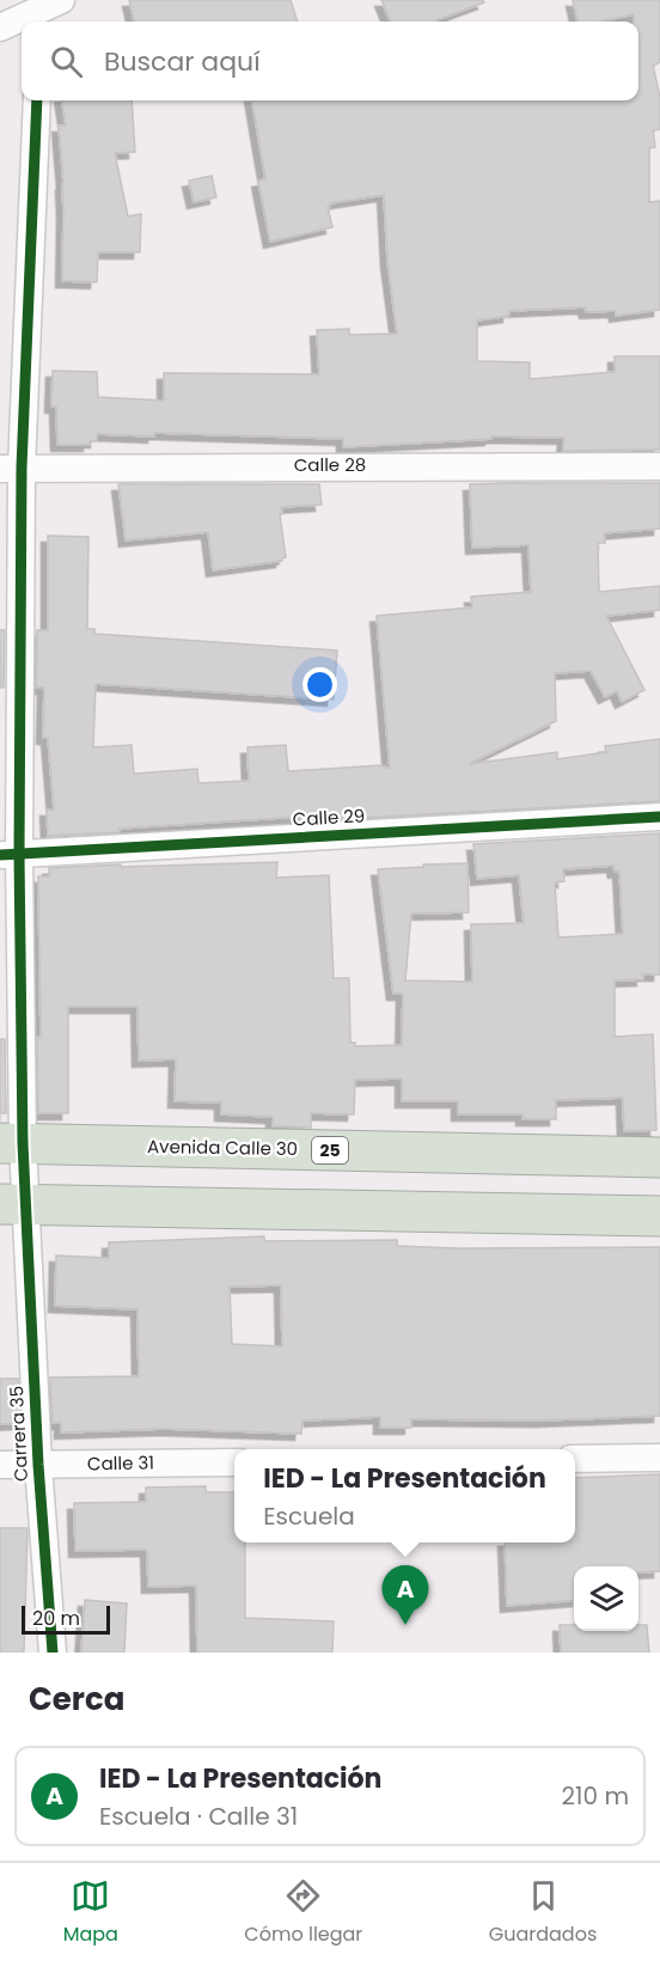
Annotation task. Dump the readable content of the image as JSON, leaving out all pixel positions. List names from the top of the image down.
{
  "streets": {
    "highway": ["Avenida Calle 30", "25"],
    "street": [
      "Calle 28",
      "Calle 29",
      "Carrera 35",
      "Calle 31"
    ]
  },
  "crossings": [
    ["Calle 28", "Carrera 35"],
    ["Calle 29", "Carrera 35"],
    ["Avenida Calle 30", "Carrera 35"],
    ["Carrera 35", "Calle 31"]
  ],
  "scale_bar": "20 m",
  "page": {
    "search": "Buscar aquí",
    "popup": ["IED - La Presentación", "Escuela"],
    "pins": "A",
    "scale": "20 m",
    "heading": "Cerca",
    "list": [
      {
        "mark": "A",
        "name": "IED - La Presentación",
        "note": "Escuela · Calle 31",
        "value": "210 m"
      }
    ],
    "nav": ["Mapa", "Cómo llegar", "Guardados"]
  }
}
